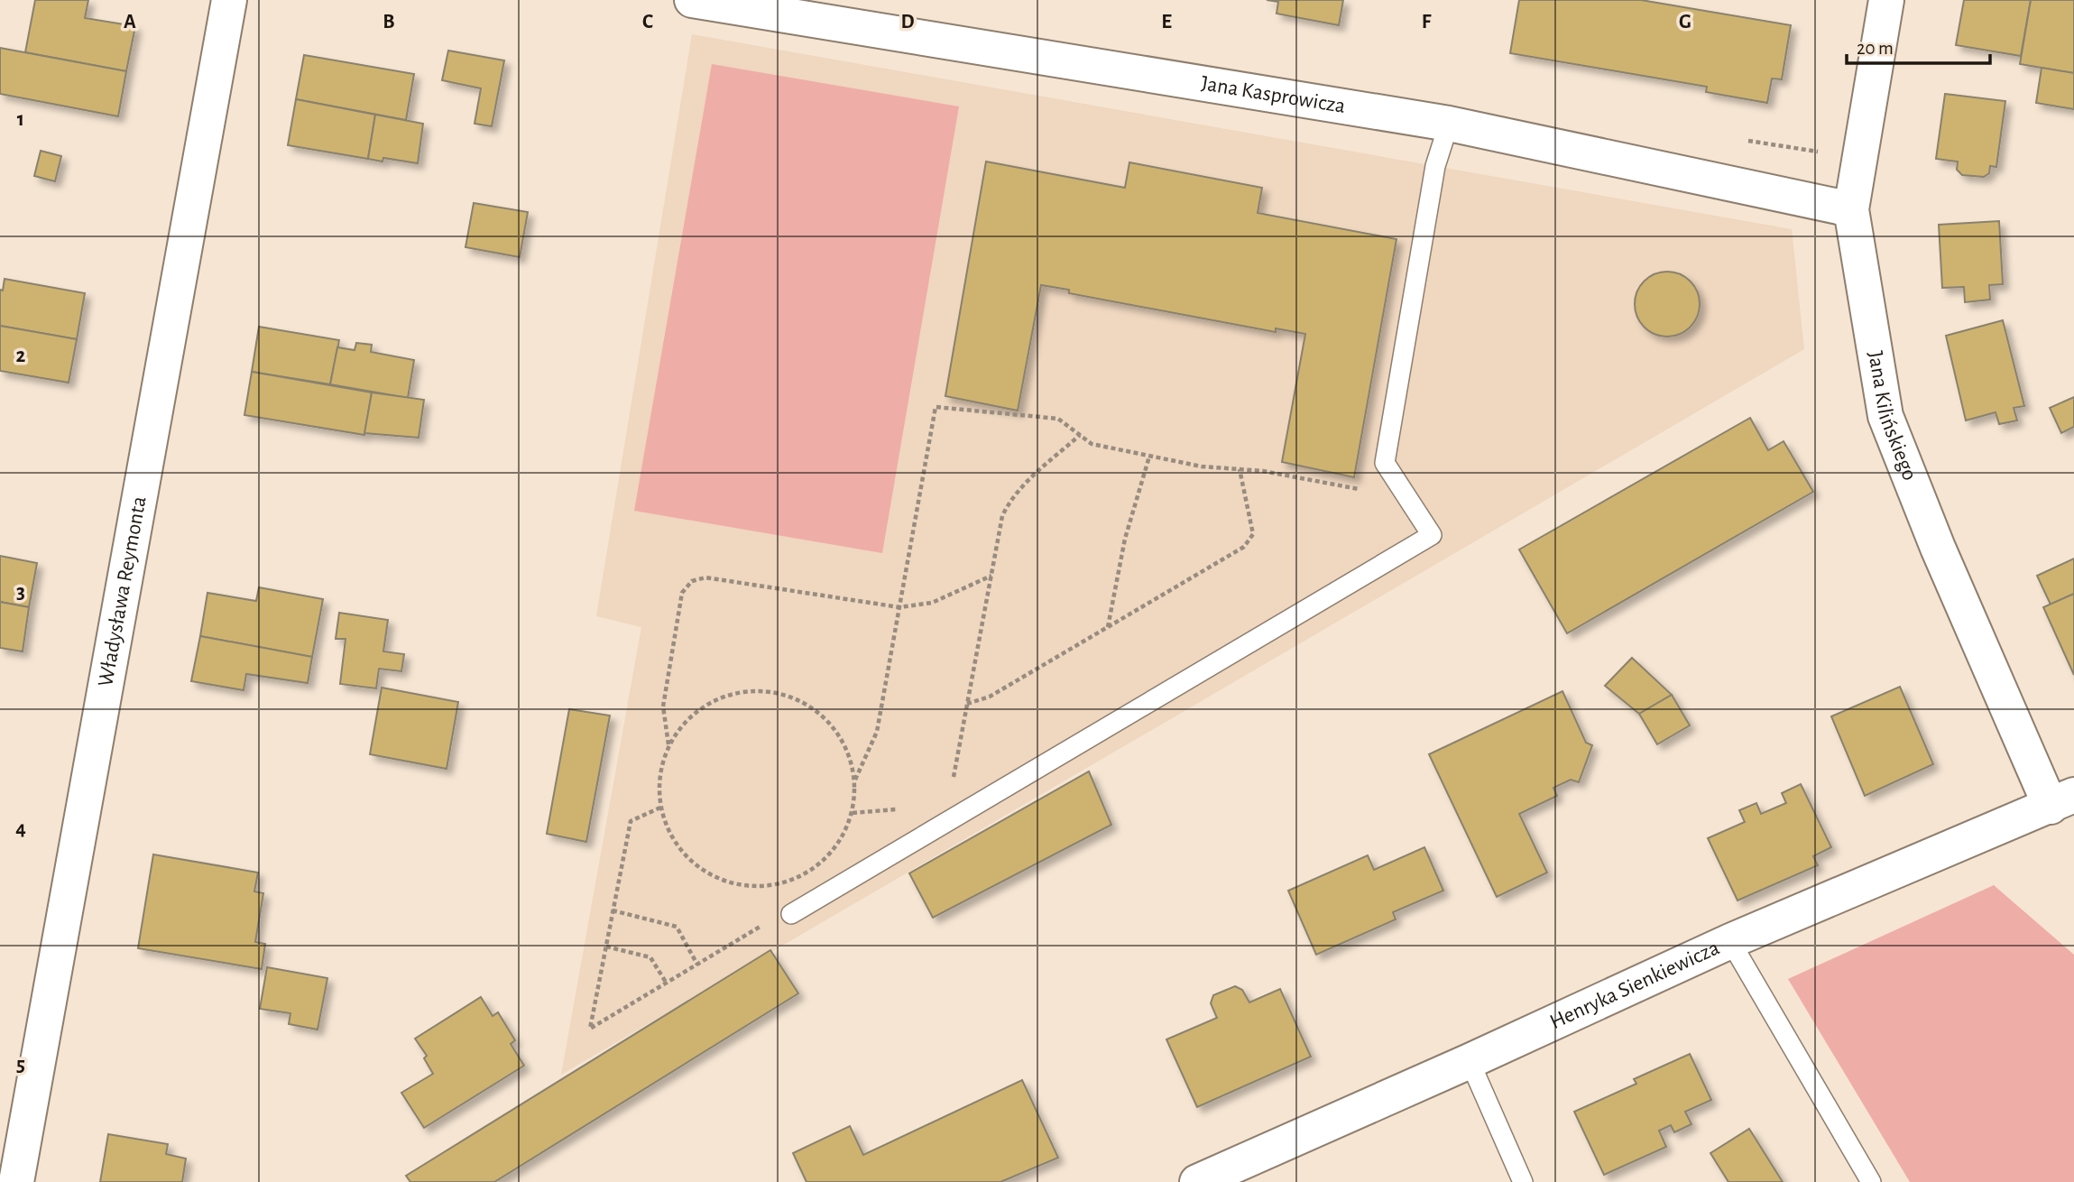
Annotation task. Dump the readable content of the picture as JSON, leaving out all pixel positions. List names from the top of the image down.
{
  "streets": {
    "street": [
      "Jana Kasprowicza",
      "Jana Kilińskiego",
      "Władysława Reymonta",
      "Henryka Sienkiewicza"
    ]
  },
  "crossings": [
    ["Jana Kasprowicza", "Jana Kilińskiego"],
    ["Jana Kilińskiego", "Henryka Sienkiewicza"]
  ],
  "scale_bar": "20 m",
  "grid": {
    "columns": [
      "A",
      "B",
      "C",
      "D",
      "E",
      "F",
      "G"
    ],
    "rows": [
      "1",
      "2",
      "3",
      "4",
      "5"
    ]
  }
}
